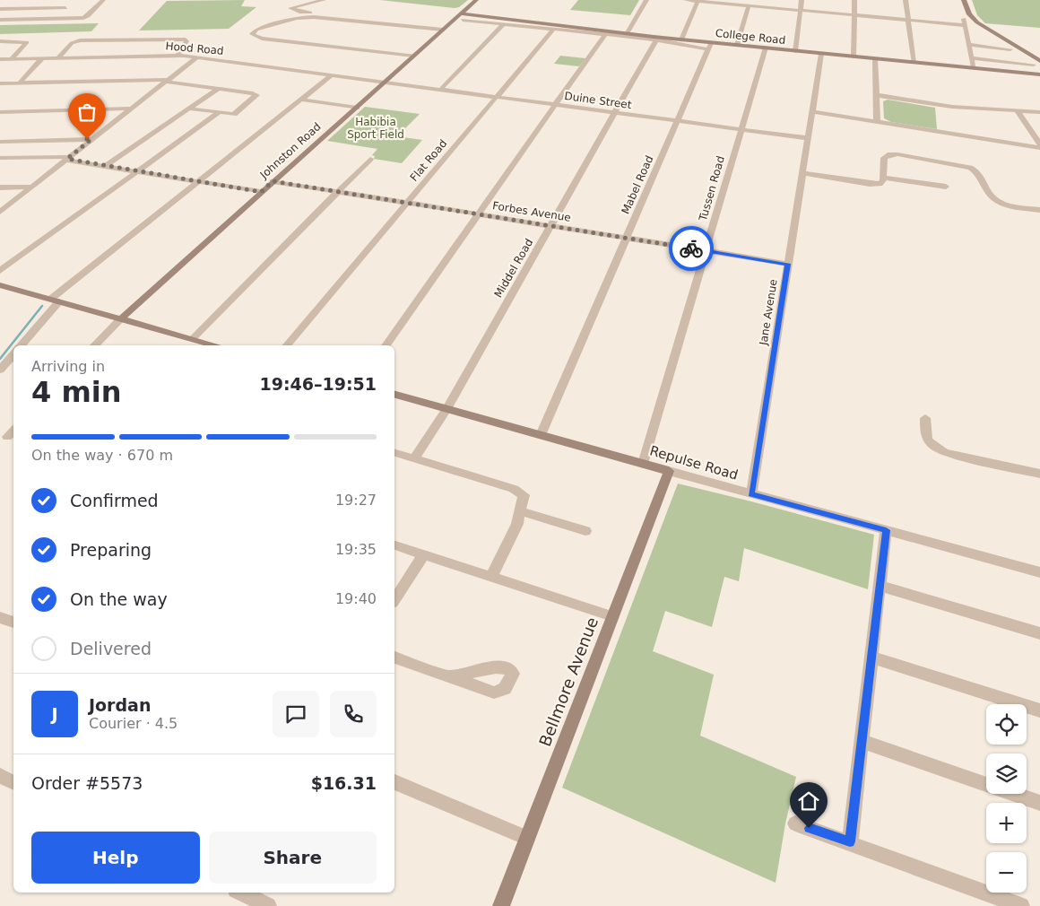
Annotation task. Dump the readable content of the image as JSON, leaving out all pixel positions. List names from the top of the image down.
{
  "streets": {
    "street": [
      "College Road",
      "Hood Road",
      "Duine Street",
      "Johnston Road",
      "Flat Road",
      "Mabel Road",
      "Tussen Road",
      "Forbes Avenue",
      "Middel Road",
      "Jane Avenue",
      "Repulse Road",
      "Bellmore Avenue"
    ]
  },
  "crossings": [
    ["College Road", "Johnston Road"],
    ["College Road", "Mabel Road"],
    ["College Road", "Tussen Road"],
    ["College Road", "Jane Avenue"],
    ["Hood Road", "Duine Street"],
    ["Hood Road", "Johnston Road"],
    ["Duine Street", "Johnston Road"],
    ["Duine Street", "Flat Road"],
    ["Duine Street", "Mabel Road"],
    ["Duine Street", "Tussen Road"],
    ["Duine Street", "Middel Road"],
    ["Duine Street", "Jane Avenue"],
    ["Johnston Road", "Forbes Avenue"],
    ["Flat Road", "Forbes Avenue"],
    ["Mabel Road", "Forbes Avenue"],
    ["Mabel Road", "Repulse Road"],
    ["Tussen Road", "Forbes Avenue"],
    ["Tussen Road", "Repulse Road"],
    ["Forbes Avenue", "Middel Road"],
    ["Forbes Avenue", "Jane Avenue"],
    ["Middel Road", "Repulse Road"],
    ["Jane Avenue", "Repulse Road"],
    ["Repulse Road", "Bellmore Avenue"]
  ],
  "parks": ["Habibia Sport Field"],
  "page": {
    "heading": ["4 min", "Arriving in", "19:46–19:51"],
    "panel": [
      "Jordan",
      "Courier · 4.5",
      "Order #5573",
      "$16.31"
    ],
    "bar": "On the way · 670 m",
    "list": [
      ["Confirmed", "19:27"],
      ["Preparing", "19:35"],
      ["On the way", "19:40"],
      "Delivered"
    ],
    "round": "J",
    "map_buttons": ["+", "−"],
    "buttons": ["Help", "Share"]
  }
}
